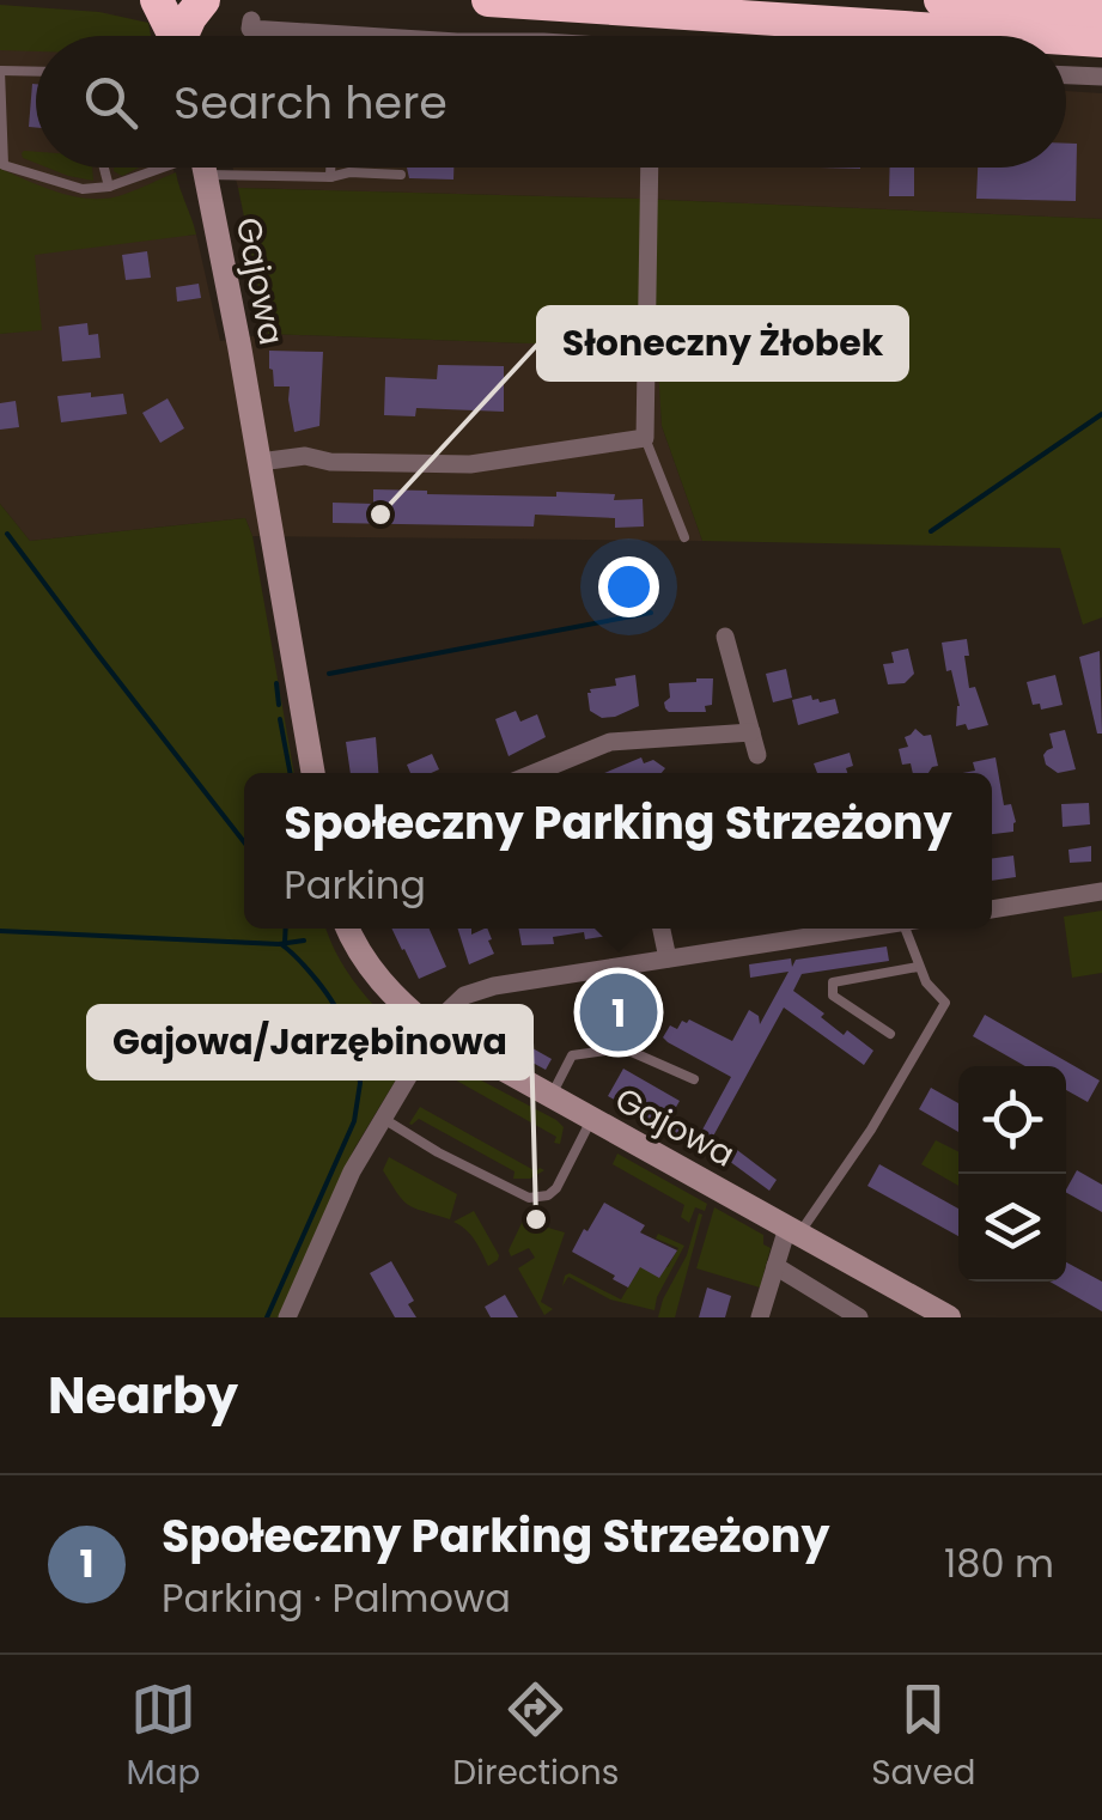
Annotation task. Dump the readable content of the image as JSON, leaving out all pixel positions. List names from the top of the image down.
{
  "streets": {
    "street": ["Gajowa"]
  },
  "places": ["Słoneczny Żłobek", "Gajowa/Jarzębinowa"],
  "page": {
    "search": "Search here",
    "popup": ["Społeczny Parking Strzeżony", "Parking"],
    "pins": "1",
    "heading": "Nearby",
    "list": [
      {
        "mark": "1",
        "name": "Społeczny Parking Strzeżony",
        "note": "Parking · Palmowa",
        "value": "180 m"
      }
    ],
    "nav": ["Map", "Directions", "Saved"]
  }
}
